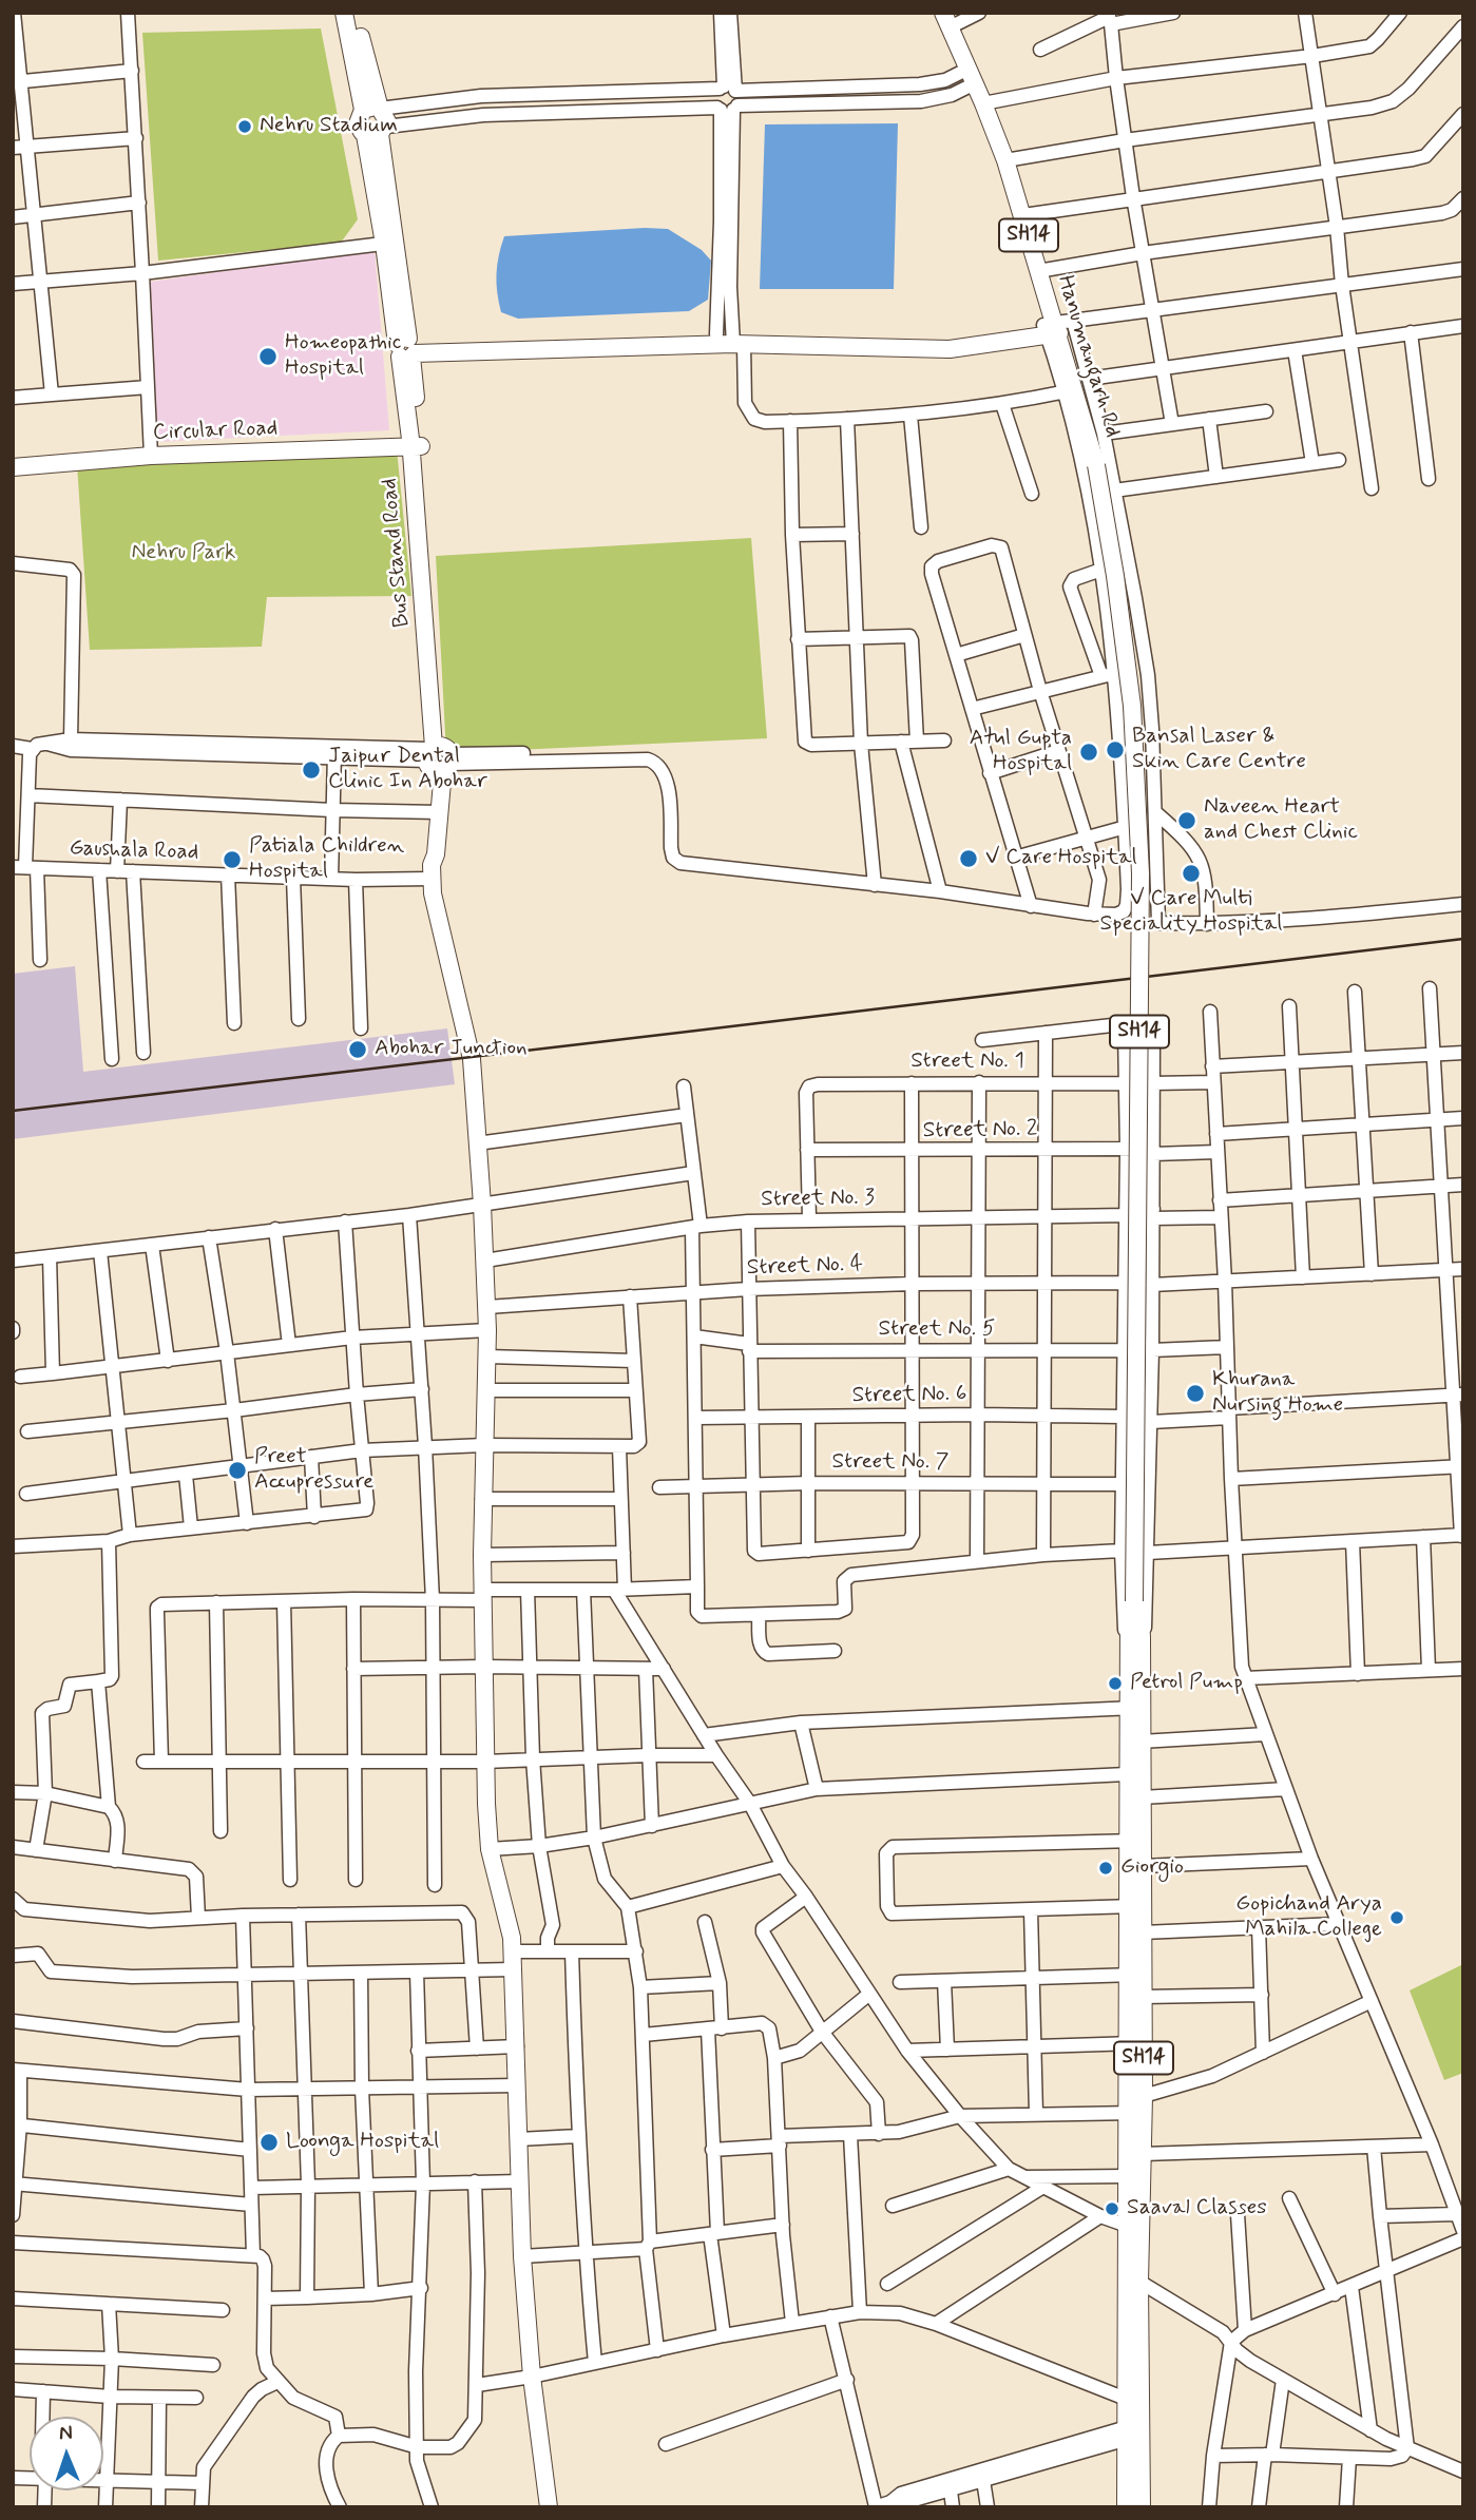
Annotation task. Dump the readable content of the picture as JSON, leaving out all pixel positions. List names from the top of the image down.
{
  "streets": {
    "main road": [
      "SH14",
      "Hanumangarh Rd",
      "Circular Road",
      "Bus Stand Road"
    ],
    "street": [
      "Gaushala Road",
      "Street No. 1",
      "Street No. 2",
      "Street No. 3",
      "Street No. 4",
      "Street No. 5",
      "Street No. 6",
      "Street No. 7"
    ]
  },
  "crossings": [
    ["SH14", "Hanumangarh Rd"],
    ["Circular Road", "Bus Stand Road"],
    ["Bus Stand Road", "Gaushala Road"],
    ["Bus Stand Road", "Street No. 3"],
    ["Bus Stand Road", "Street No. 4"],
    ["Street No. 1", "Street No. 2"]
  ],
  "parks": ["Nehru Park"],
  "places": [
    "Nehru Stadium",
    "Homeopathic Hospital",
    "Bansal Laser & Skin Care Centre",
    "Atul Gupta Hospital",
    "Jaipur Dental Clinic In Abohar",
    "Naveen Heart and Chest Clinic",
    "V Care Hospital",
    "Patiala Children Hospital",
    "V Care Multi Speciality Hospital",
    "Abohar Junction",
    "Khurana Nursing Home",
    "Preet Accupressure",
    "Petrol Pump",
    "Giorgio",
    "Gopichand Arya Mahila College",
    "Loonga Hospital",
    "Saaval Classes"
  ],
  "north": "top"
}
